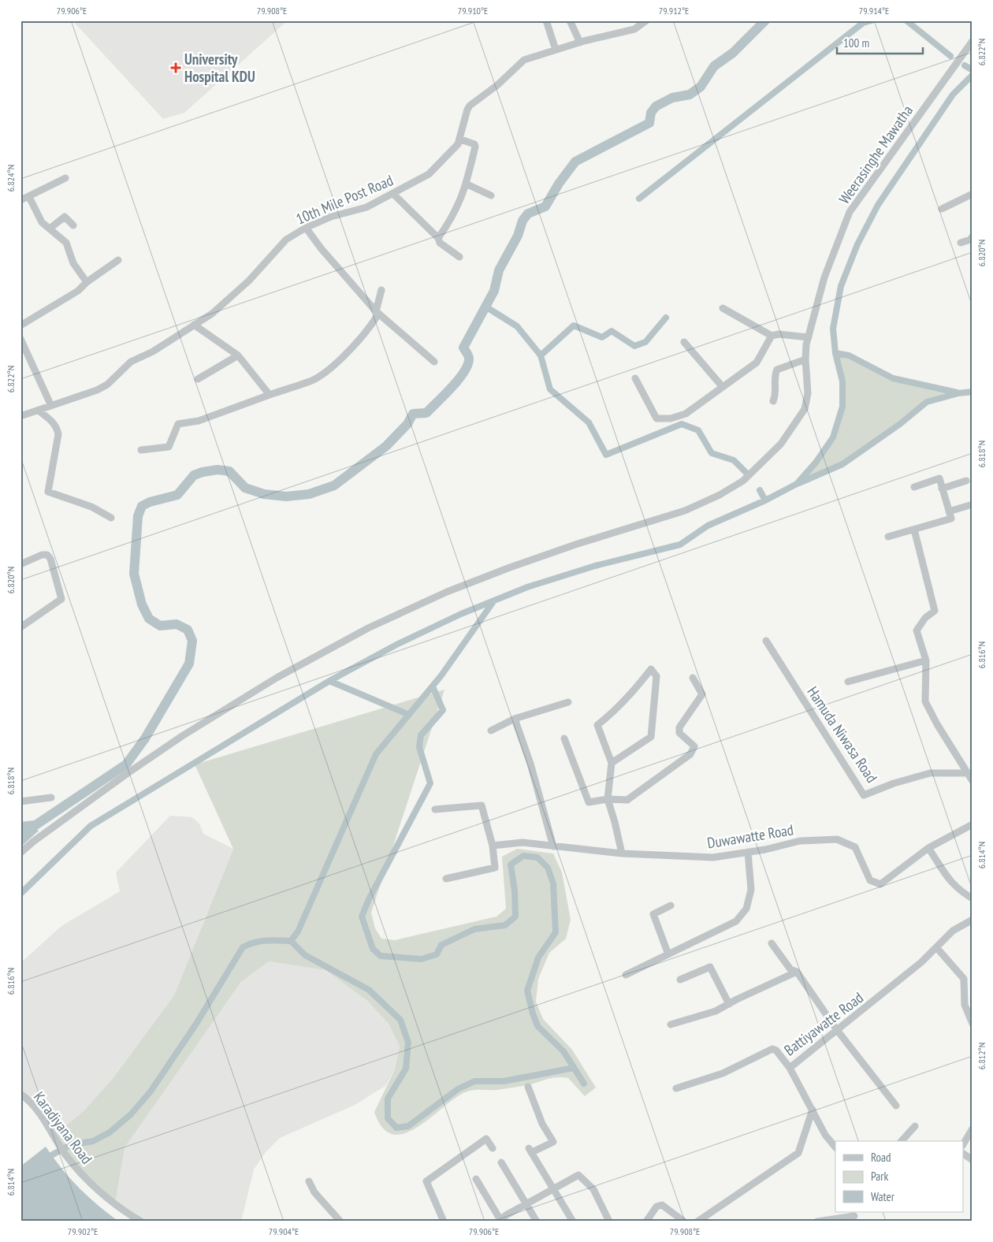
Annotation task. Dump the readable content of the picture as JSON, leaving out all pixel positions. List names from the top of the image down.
{
  "streets": {
    "street": [
      "Weerasinghe Mawatha",
      "10th Mile Post Road",
      "Hamuda Niwasa Road",
      "Duwawatte Road",
      "Battiyawatte Road",
      "Karadiyana Road"
    ]
  },
  "places": {
    "health": ["University Hospital KDU"]
  },
  "legend": ["Road", "Park", "Water"],
  "scale_bar": "100 m",
  "coordinates": [
    "79.906°E",
    "79.908°E",
    "79.910°E",
    "79.912°E",
    "79.914°E",
    "6.822°N",
    "6.824°N",
    "6.820°N",
    "6.818°N",
    "6.816°N",
    "6.814°N",
    "6.812°N",
    "79.902°E",
    "79.904°E"
  ]
}
